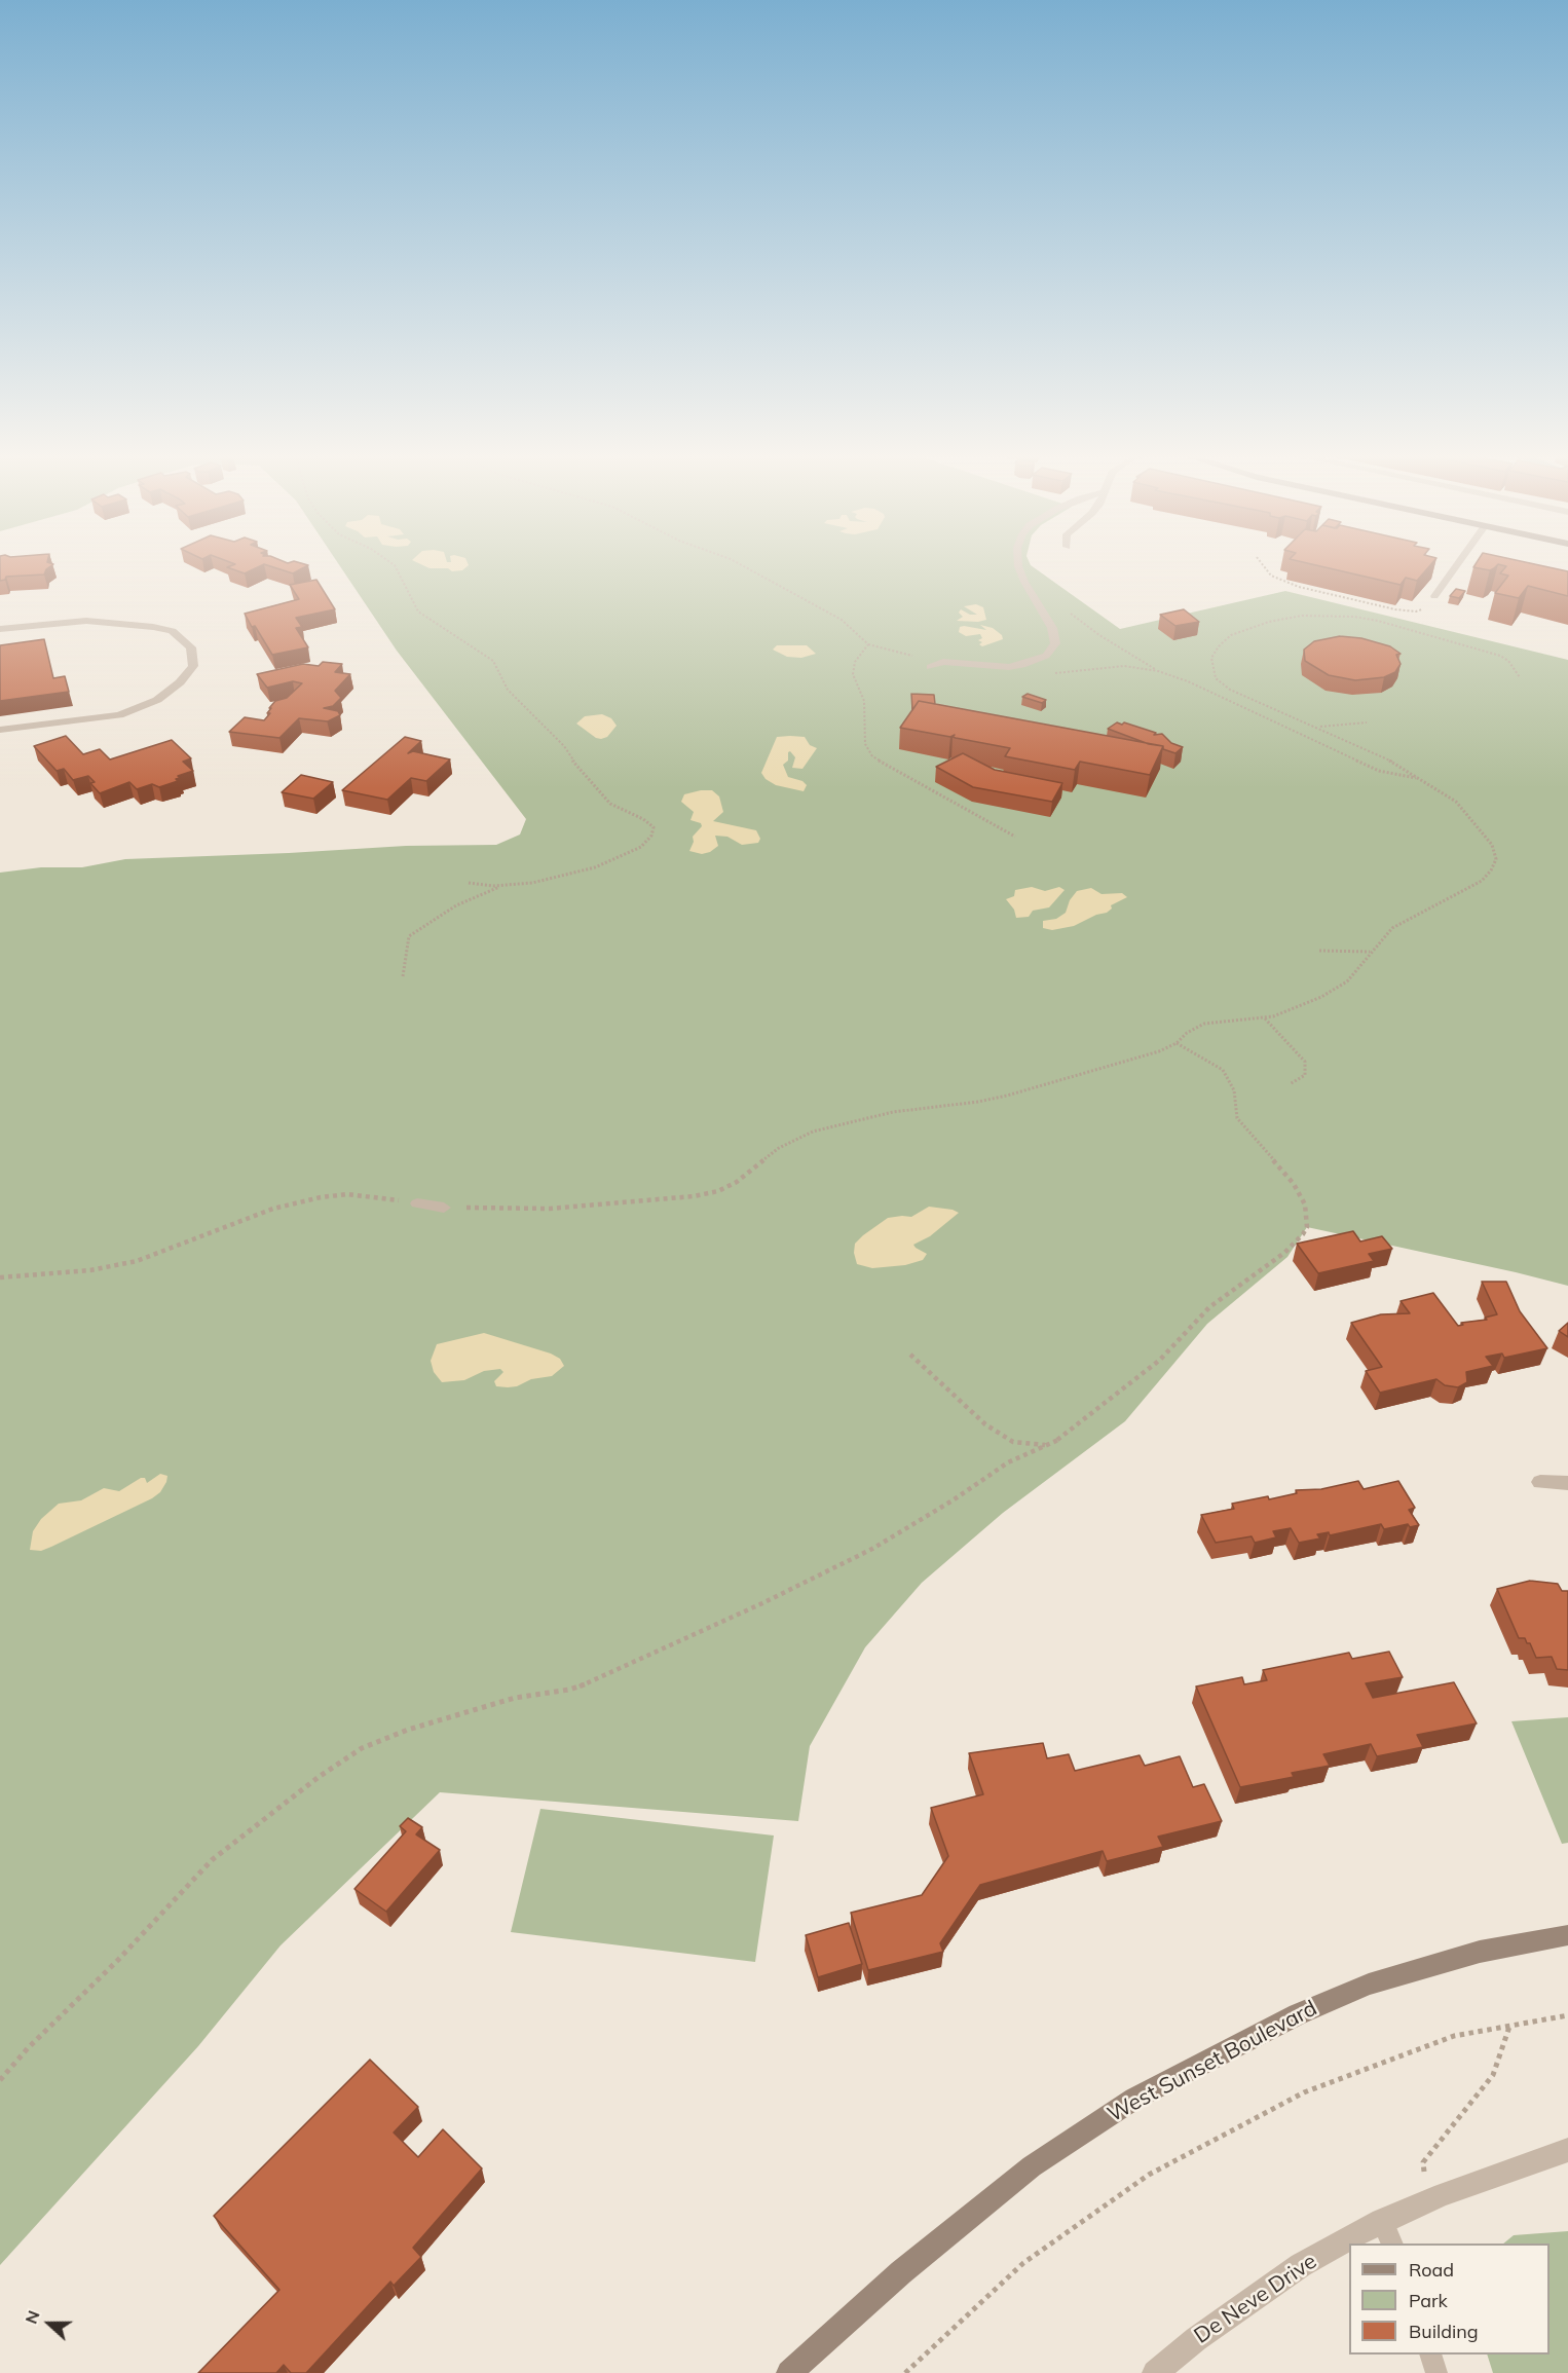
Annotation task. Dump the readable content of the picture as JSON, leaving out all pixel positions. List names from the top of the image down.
{
  "streets": {
    "main road": ["West Sunset Boulevard"],
    "street": ["De Neve Drive"]
  },
  "legend": ["Road", "Park", "Building"],
  "north": "left"
}
